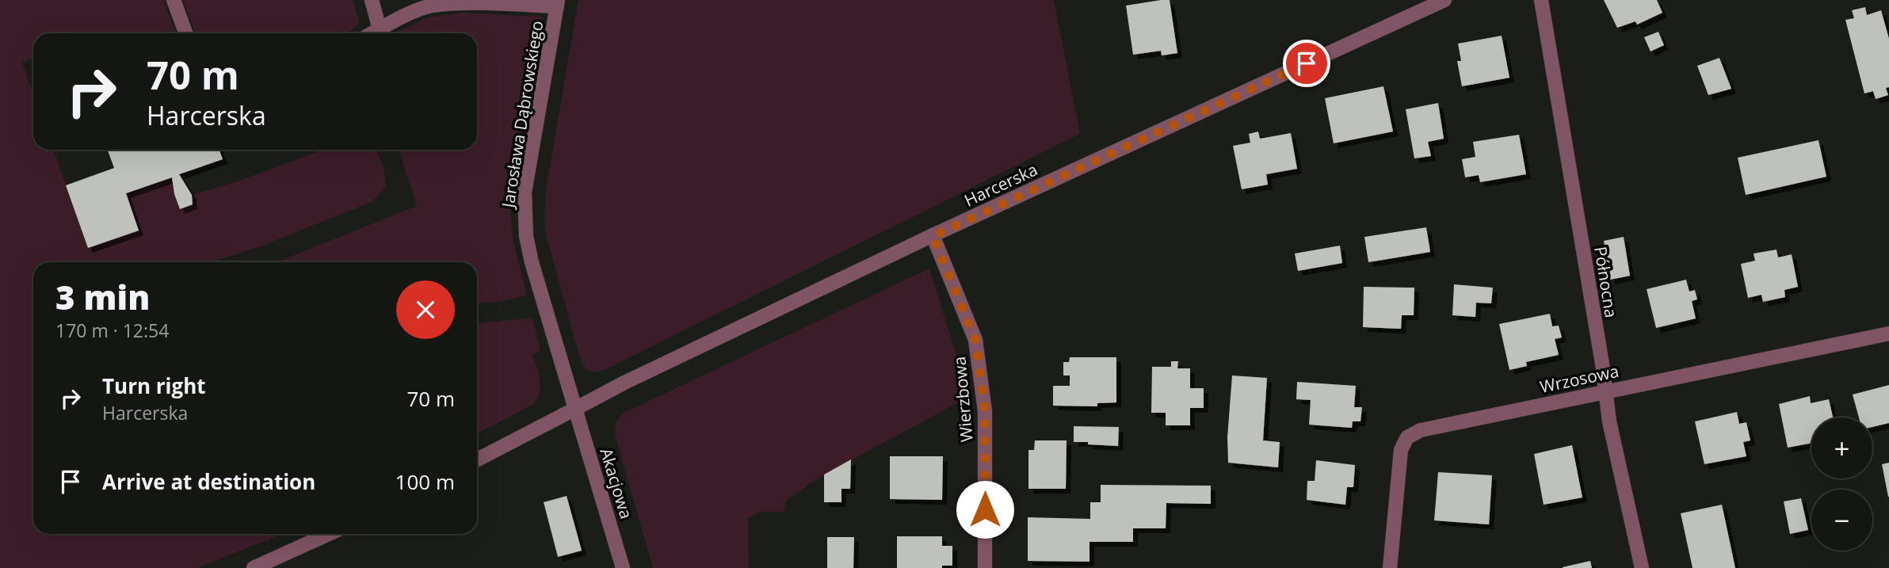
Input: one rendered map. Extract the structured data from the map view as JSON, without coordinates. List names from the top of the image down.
{
  "streets": {
    "street": [
      "Jarosława Dąbrowskiego",
      "Harcerska",
      "Północna",
      "Wrzosowa",
      "Wierzbowa",
      "Akacjowa"
    ]
  },
  "crossings": [
    ["Jarosława Dąbrowskiego", "Harcerska"],
    ["Jarosława Dąbrowskiego", "Akacjowa"],
    ["Harcerska", "Wierzbowa"],
    ["Harcerska", "Akacjowa"],
    ["Północna", "Wrzosowa"]
  ],
  "page": {
    "turn": ["70 m", "Harcerska"],
    "heading": ["3 min", "170 m · 12:54"],
    "list": [
      {
        "name": "Turn right",
        "note": "Harcerska",
        "value": "70 m"
      },
      {
        "name": "Arrive at destination",
        "value": "100 m"
      }
    ],
    "map_buttons": ["+", "−"]
  }
}
